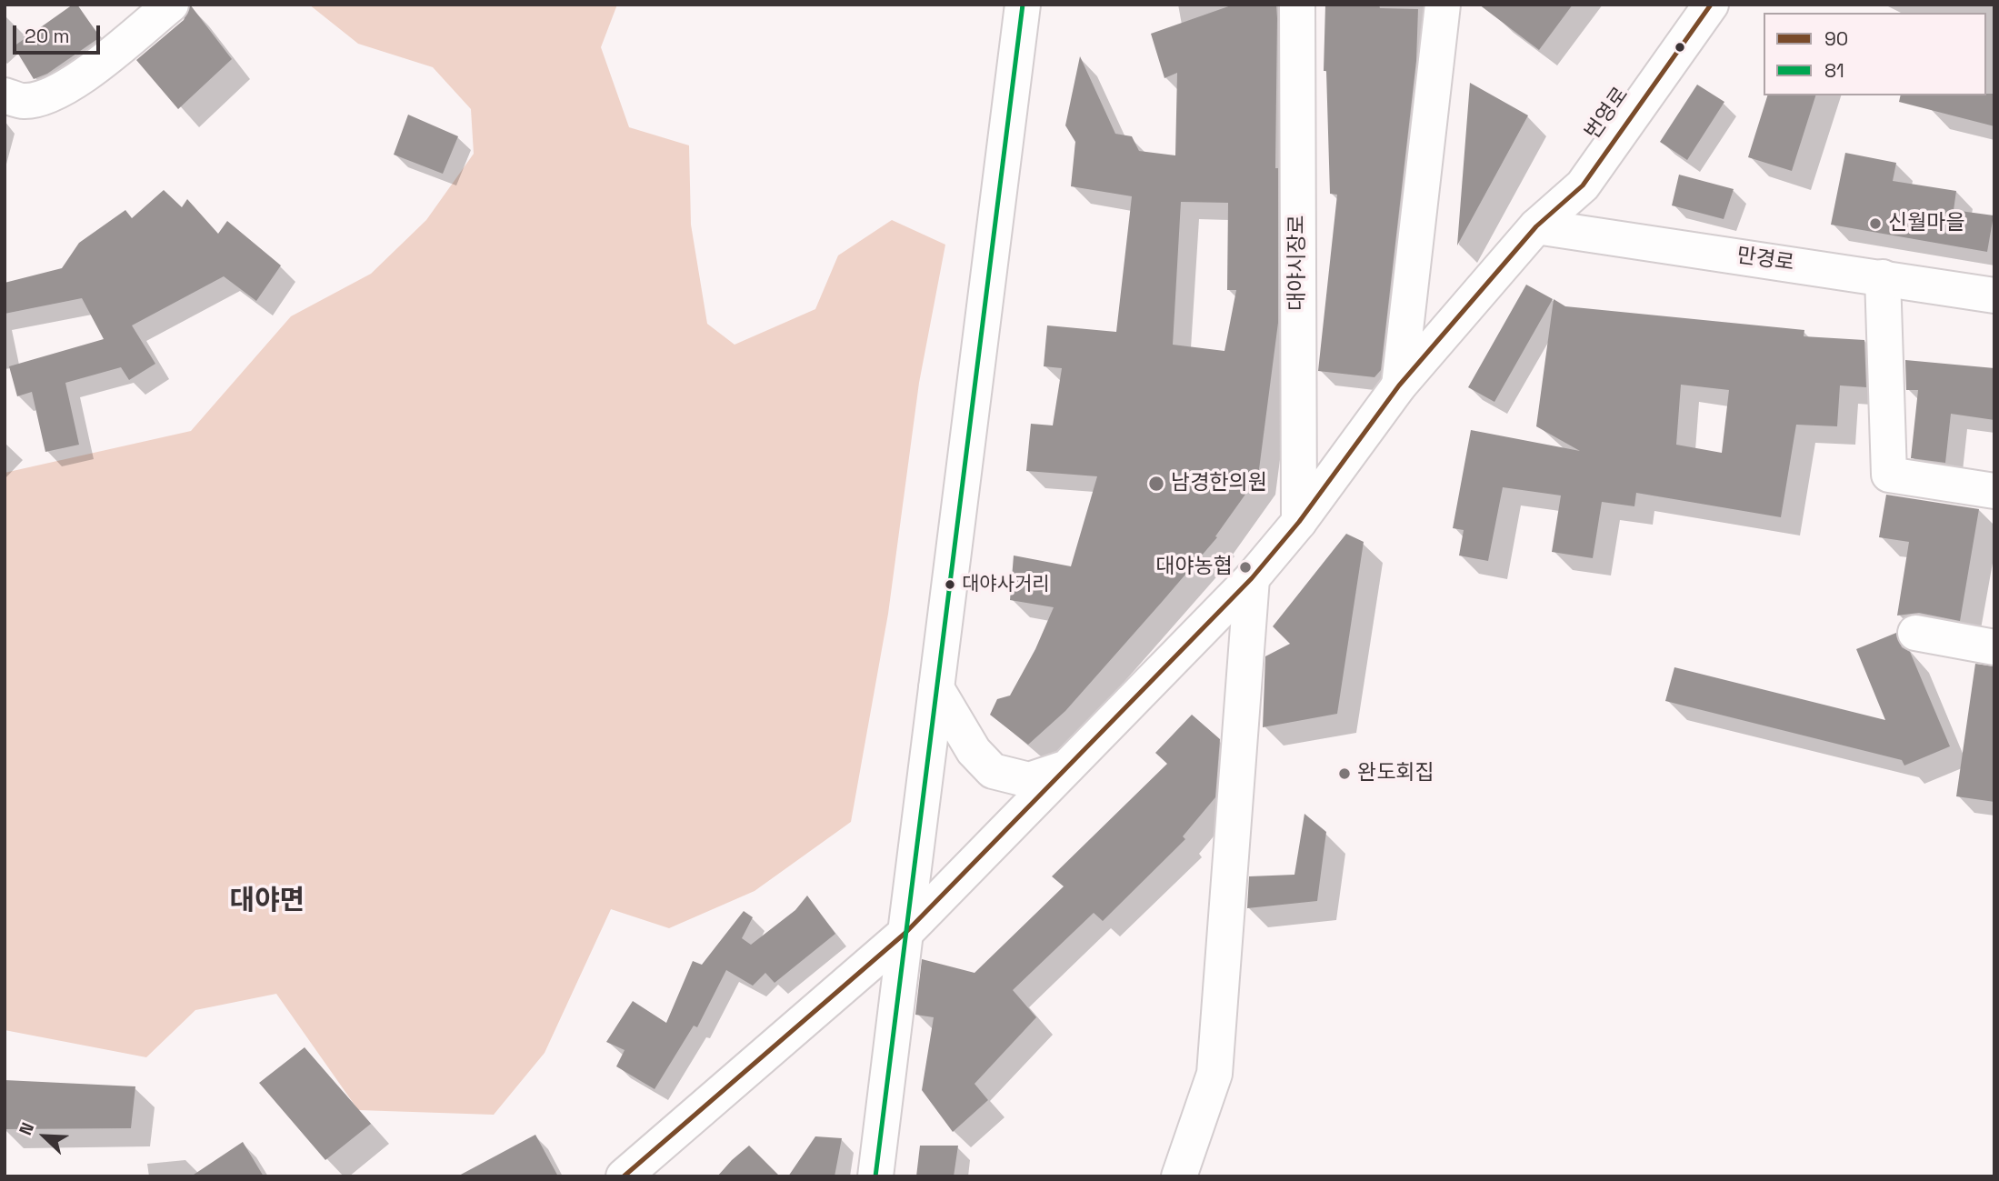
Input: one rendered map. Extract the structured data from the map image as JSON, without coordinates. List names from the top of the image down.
{
  "streets": {
    "main road": ["번영로", "만경로", "대야시장로"]
  },
  "crossings": [
    ["번영로", "만경로"],
    ["번영로", "대야시장로"]
  ],
  "districts": ["대야면"],
  "places": [
    "신월마을",
    "남경한의원",
    "대야농협",
    "대야사거리",
    "완도회집"
  ],
  "lines": ["transit line 90", "transit line 81"],
  "legend": ["90", "81"],
  "scale_bar": "20 m",
  "north": "top left"
}
